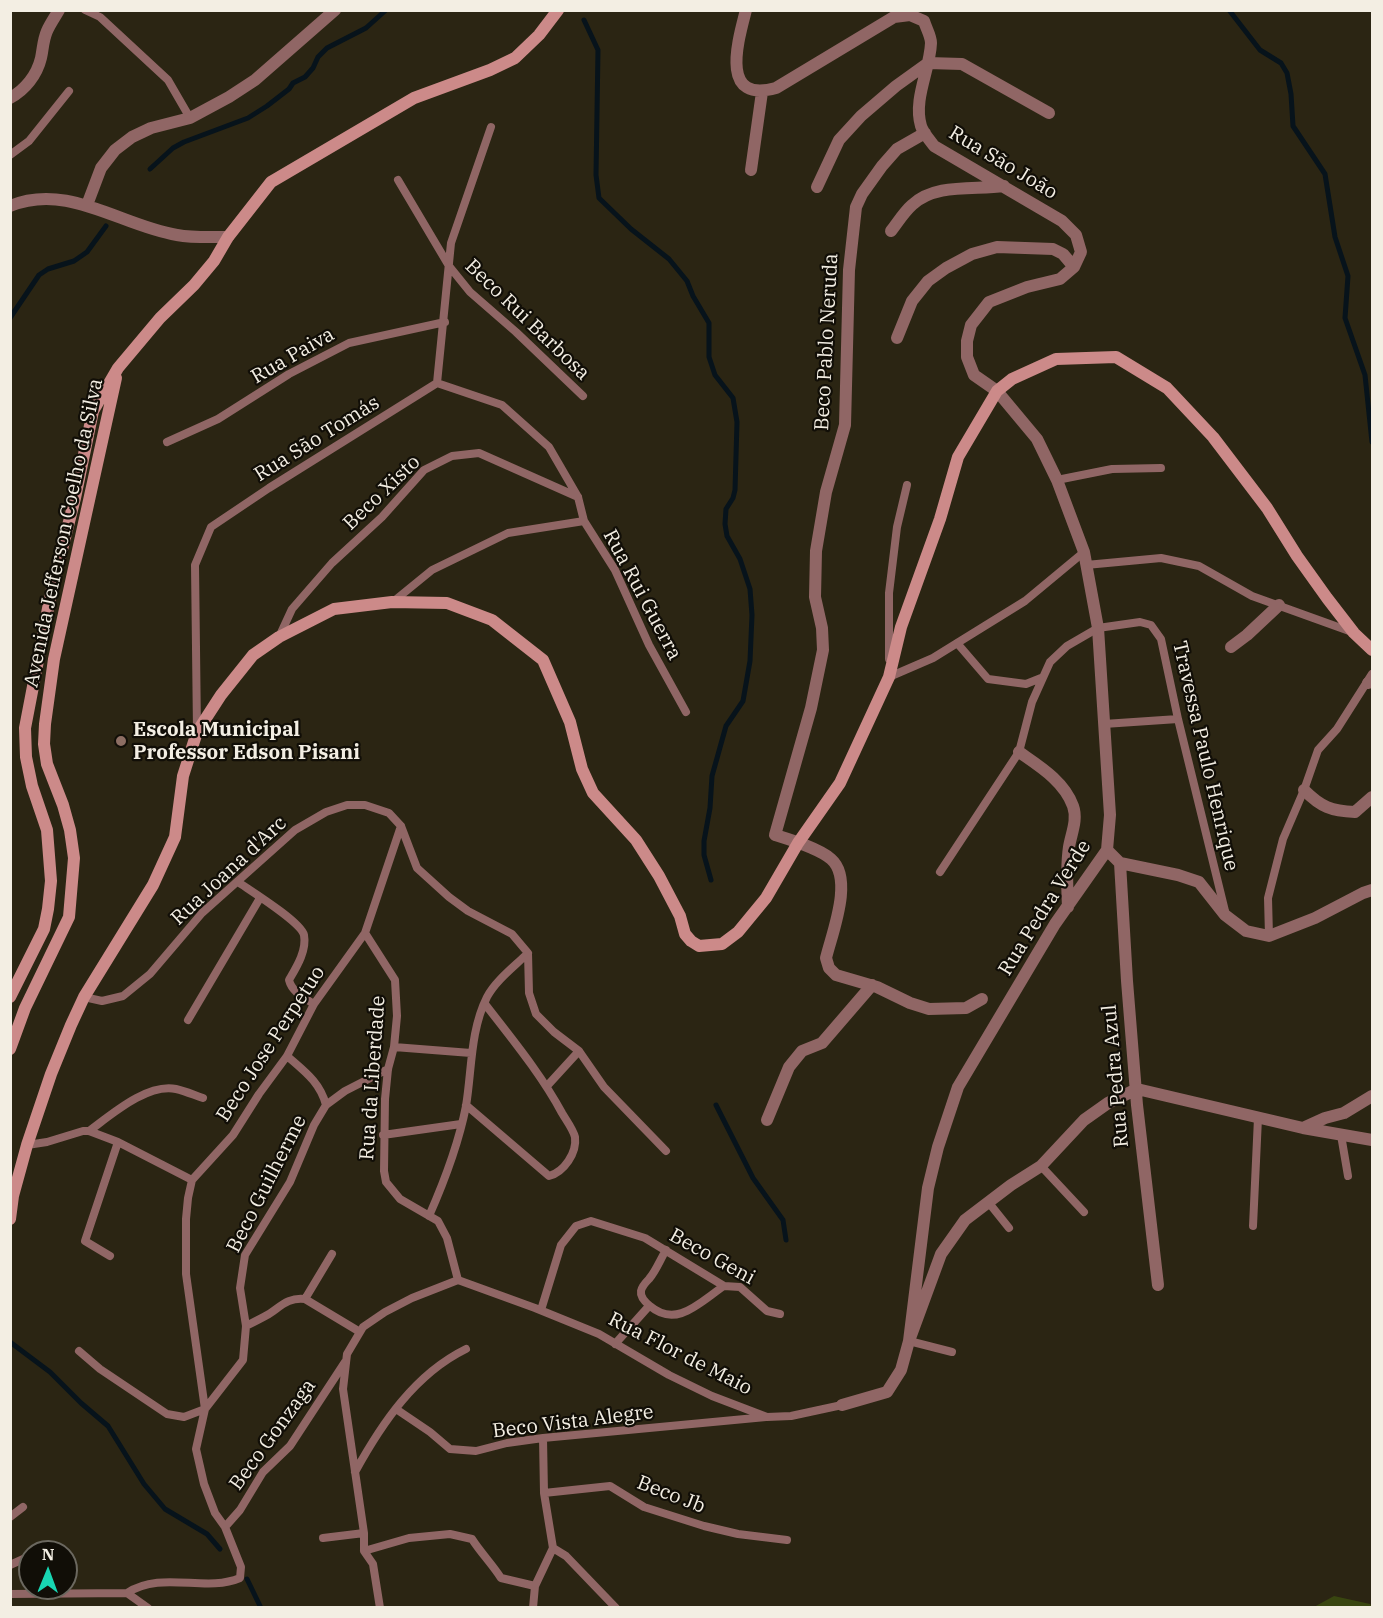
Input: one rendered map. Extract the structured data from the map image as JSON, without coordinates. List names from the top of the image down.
{
  "streets": {
    "street": [
      "Rua São João",
      "Beco Pablo Neruda",
      "Avenida Jefferson Coelho da Silva",
      "Rua Pedra Verde",
      "Rua Pedra Azul",
      "Rua Flor de Maio"
    ],
    "lane": [
      "Beco Rui Barbosa",
      "Rua Paiva",
      "Rua São Tomás",
      "Beco Xisto",
      "Rua Rui Guerra",
      "Travessa Paulo Henrique",
      "Rua Joana d'Arc",
      "Beco Jose Perpetuo",
      "Rua da Liberdade",
      "Beco Guilherme",
      "Beco Geni",
      "Beco Vista Alegre",
      "Beco Gonzaga",
      "Beco Jb"
    ]
  },
  "crossings": [
    ["Rua São João", "Beco Pablo Neruda"],
    ["Travessa Paulo Henrique", "Rua Pedra Verde"],
    ["Rua Pedra Verde", "Rua Flor de Maio"],
    ["Beco Jose Perpetuo", "Rua da Liberdade"],
    ["Rua Pedra Azul", "Rua Flor de Maio"],
    ["Rua da Liberdade", "Beco Guilherme"],
    ["Rua da Liberdade", "Rua Flor de Maio"],
    ["Beco Geni", "Rua Flor de Maio"],
    ["Rua Flor de Maio", "Beco Vista Alegre"]
  ],
  "places": ["Escola Municipal Professor Edson Pisani"],
  "north": "top"
}
